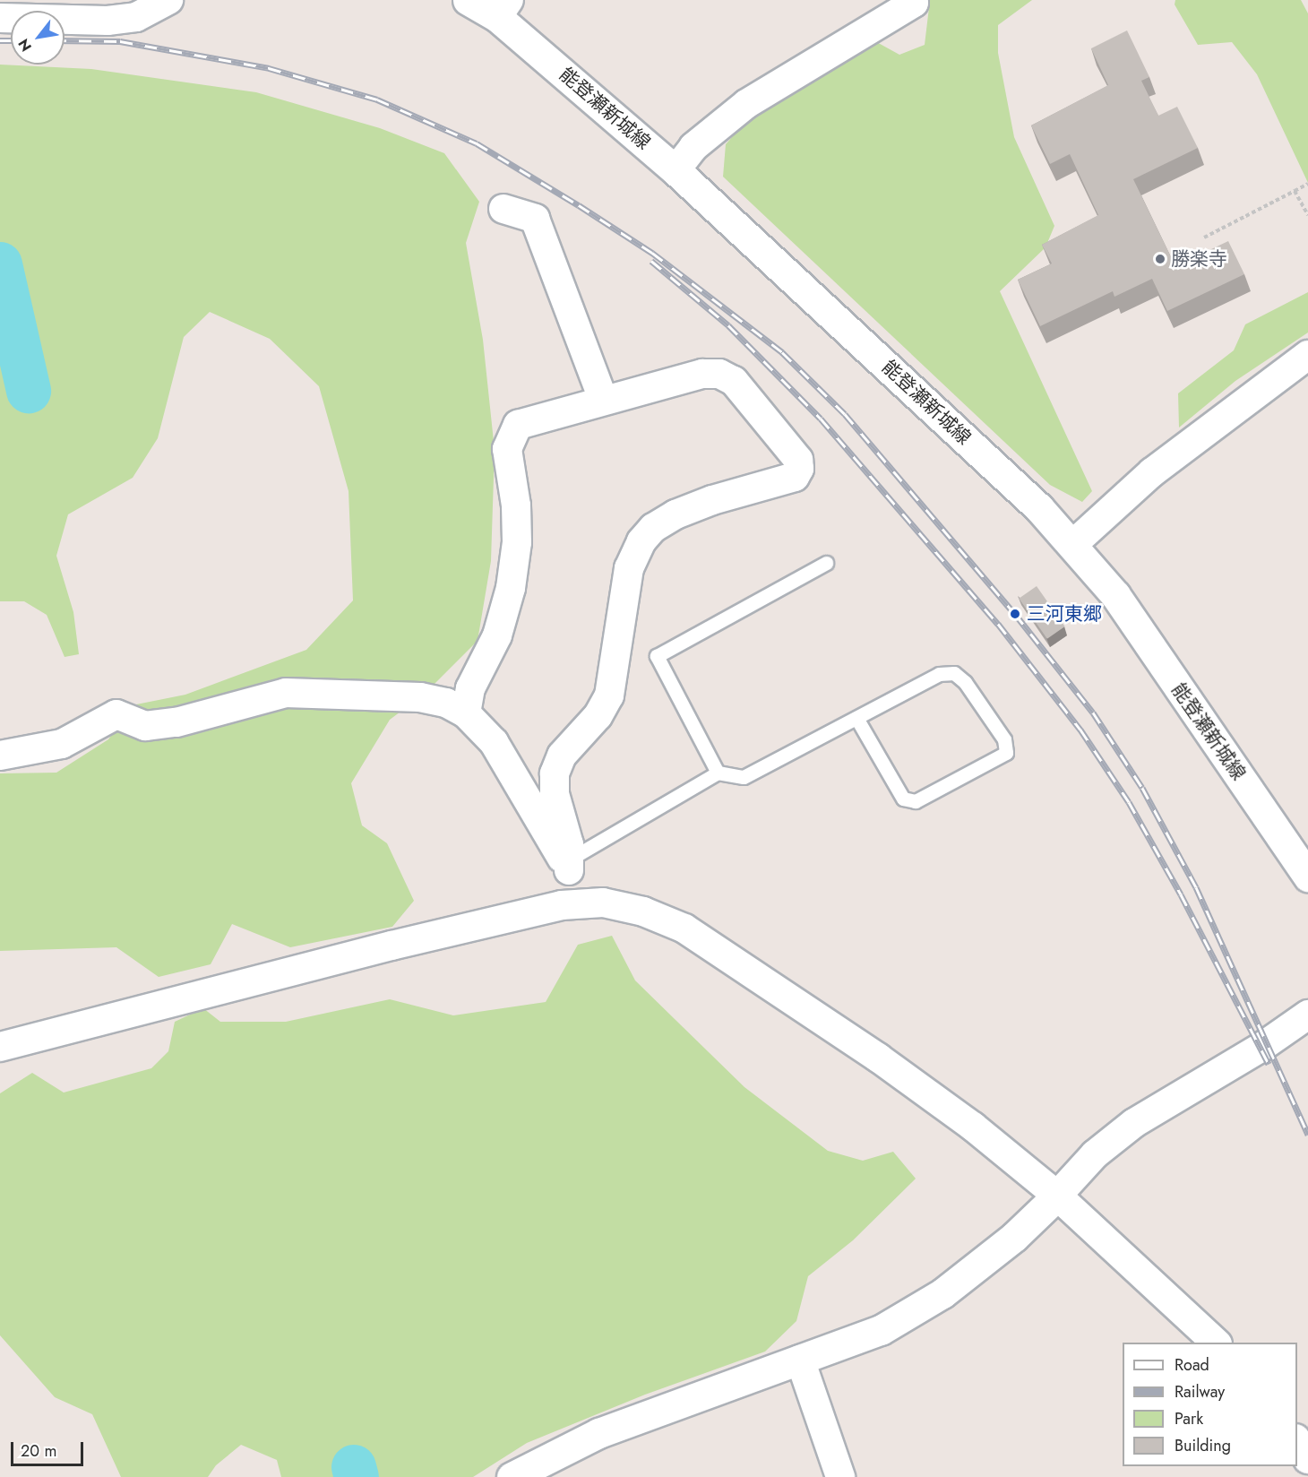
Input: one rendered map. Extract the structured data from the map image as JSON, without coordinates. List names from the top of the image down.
{
  "streets": {
    "main road": ["能登瀬新城線"]
  },
  "places": ["勝楽寺", "三河東郷"],
  "legend": [
    "Road",
    "Railway",
    "Park",
    "Building"
  ],
  "scale_bar": "20 m",
  "north": "bottom left"
}
